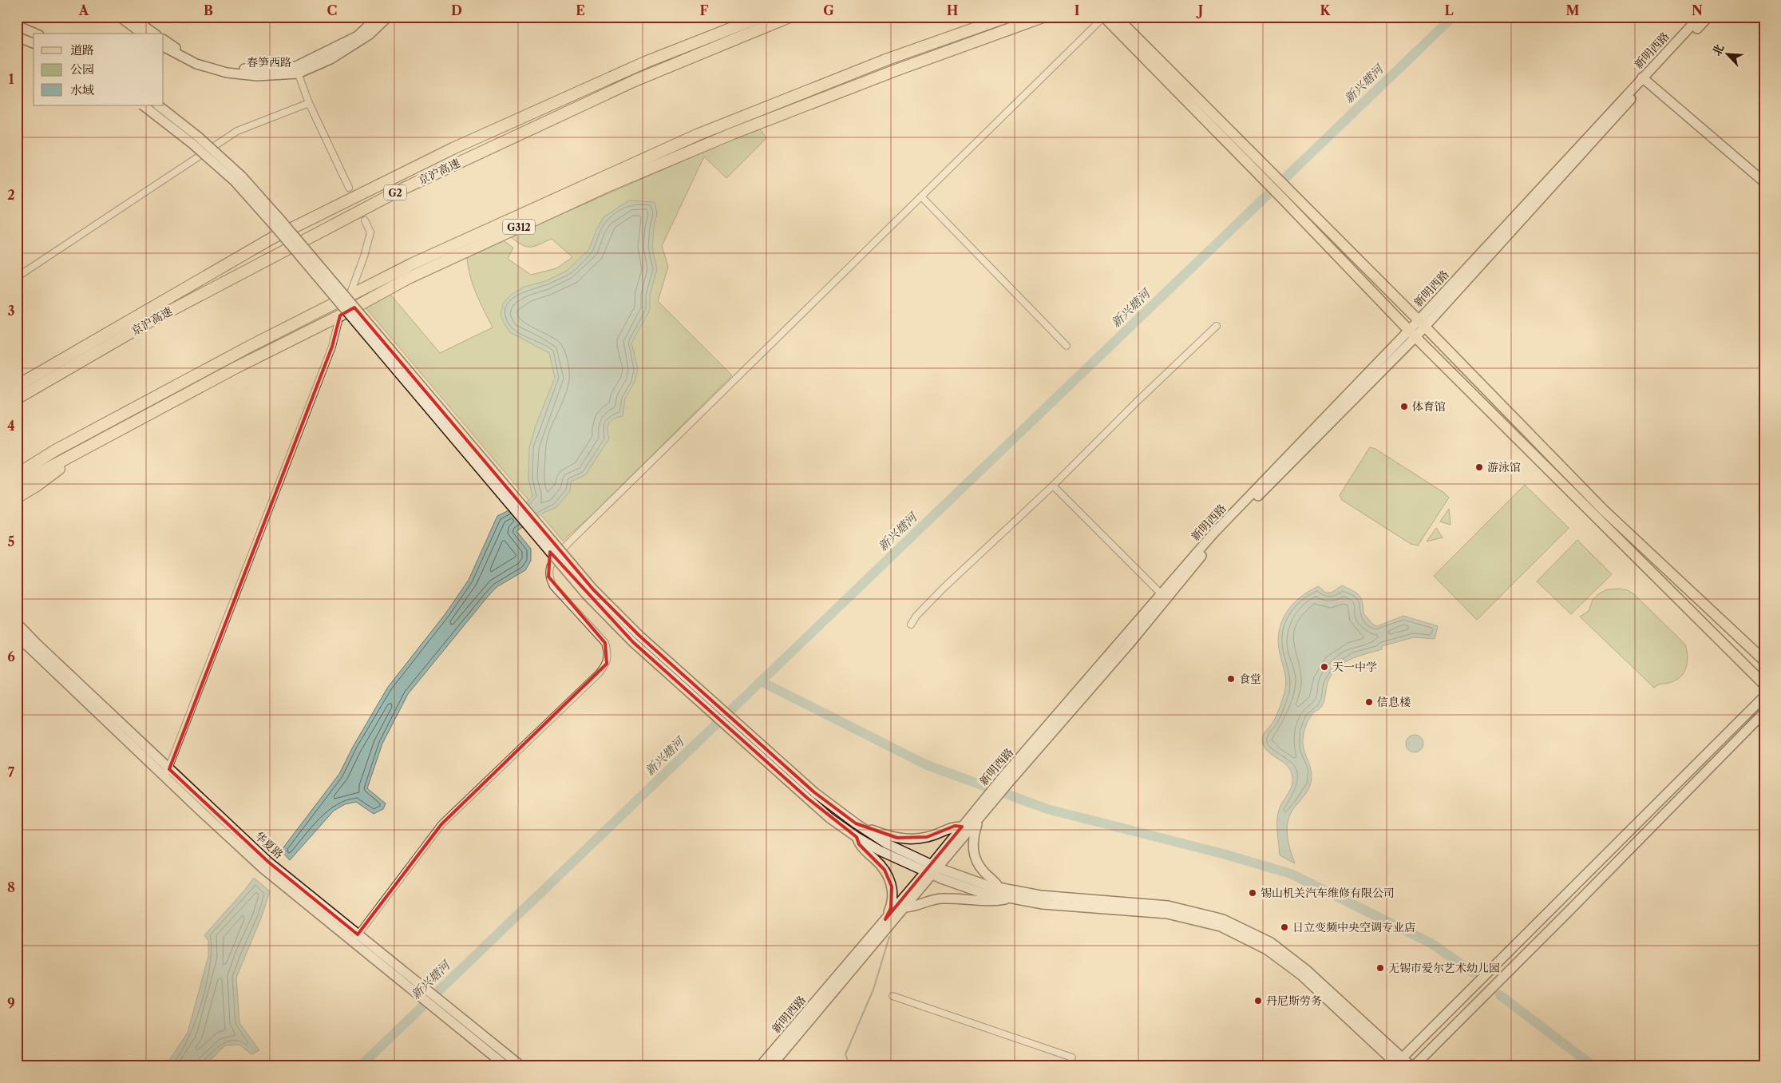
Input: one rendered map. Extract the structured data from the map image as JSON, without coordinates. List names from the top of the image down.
{
  "streets": {
    "highway": ["京沪高速", "G2", "G312"],
    "main road": ["新明西路", "春笋西路", "华夏路"]
  },
  "water": ["新兴塘河"],
  "places": [
    "体育馆",
    "游泳馆",
    "天一中学",
    "食堂",
    "信息楼",
    "锡山机关汽车维修有限公司",
    "日立变频中央空调专业店",
    "无锡市爱尔艺术幼儿园",
    "丹尼斯劳务"
  ],
  "legend": ["道路", "公园", "水域"],
  "north": "top left",
  "grid": {
    "columns": [
      "A",
      "B",
      "C",
      "D",
      "E",
      "F",
      "G",
      "H",
      "I",
      "J",
      "K",
      "L",
      "M",
      "N"
    ],
    "rows": [
      "1",
      "2",
      "3",
      "4",
      "5",
      "6",
      "7",
      "8",
      "9"
    ]
  }
}
